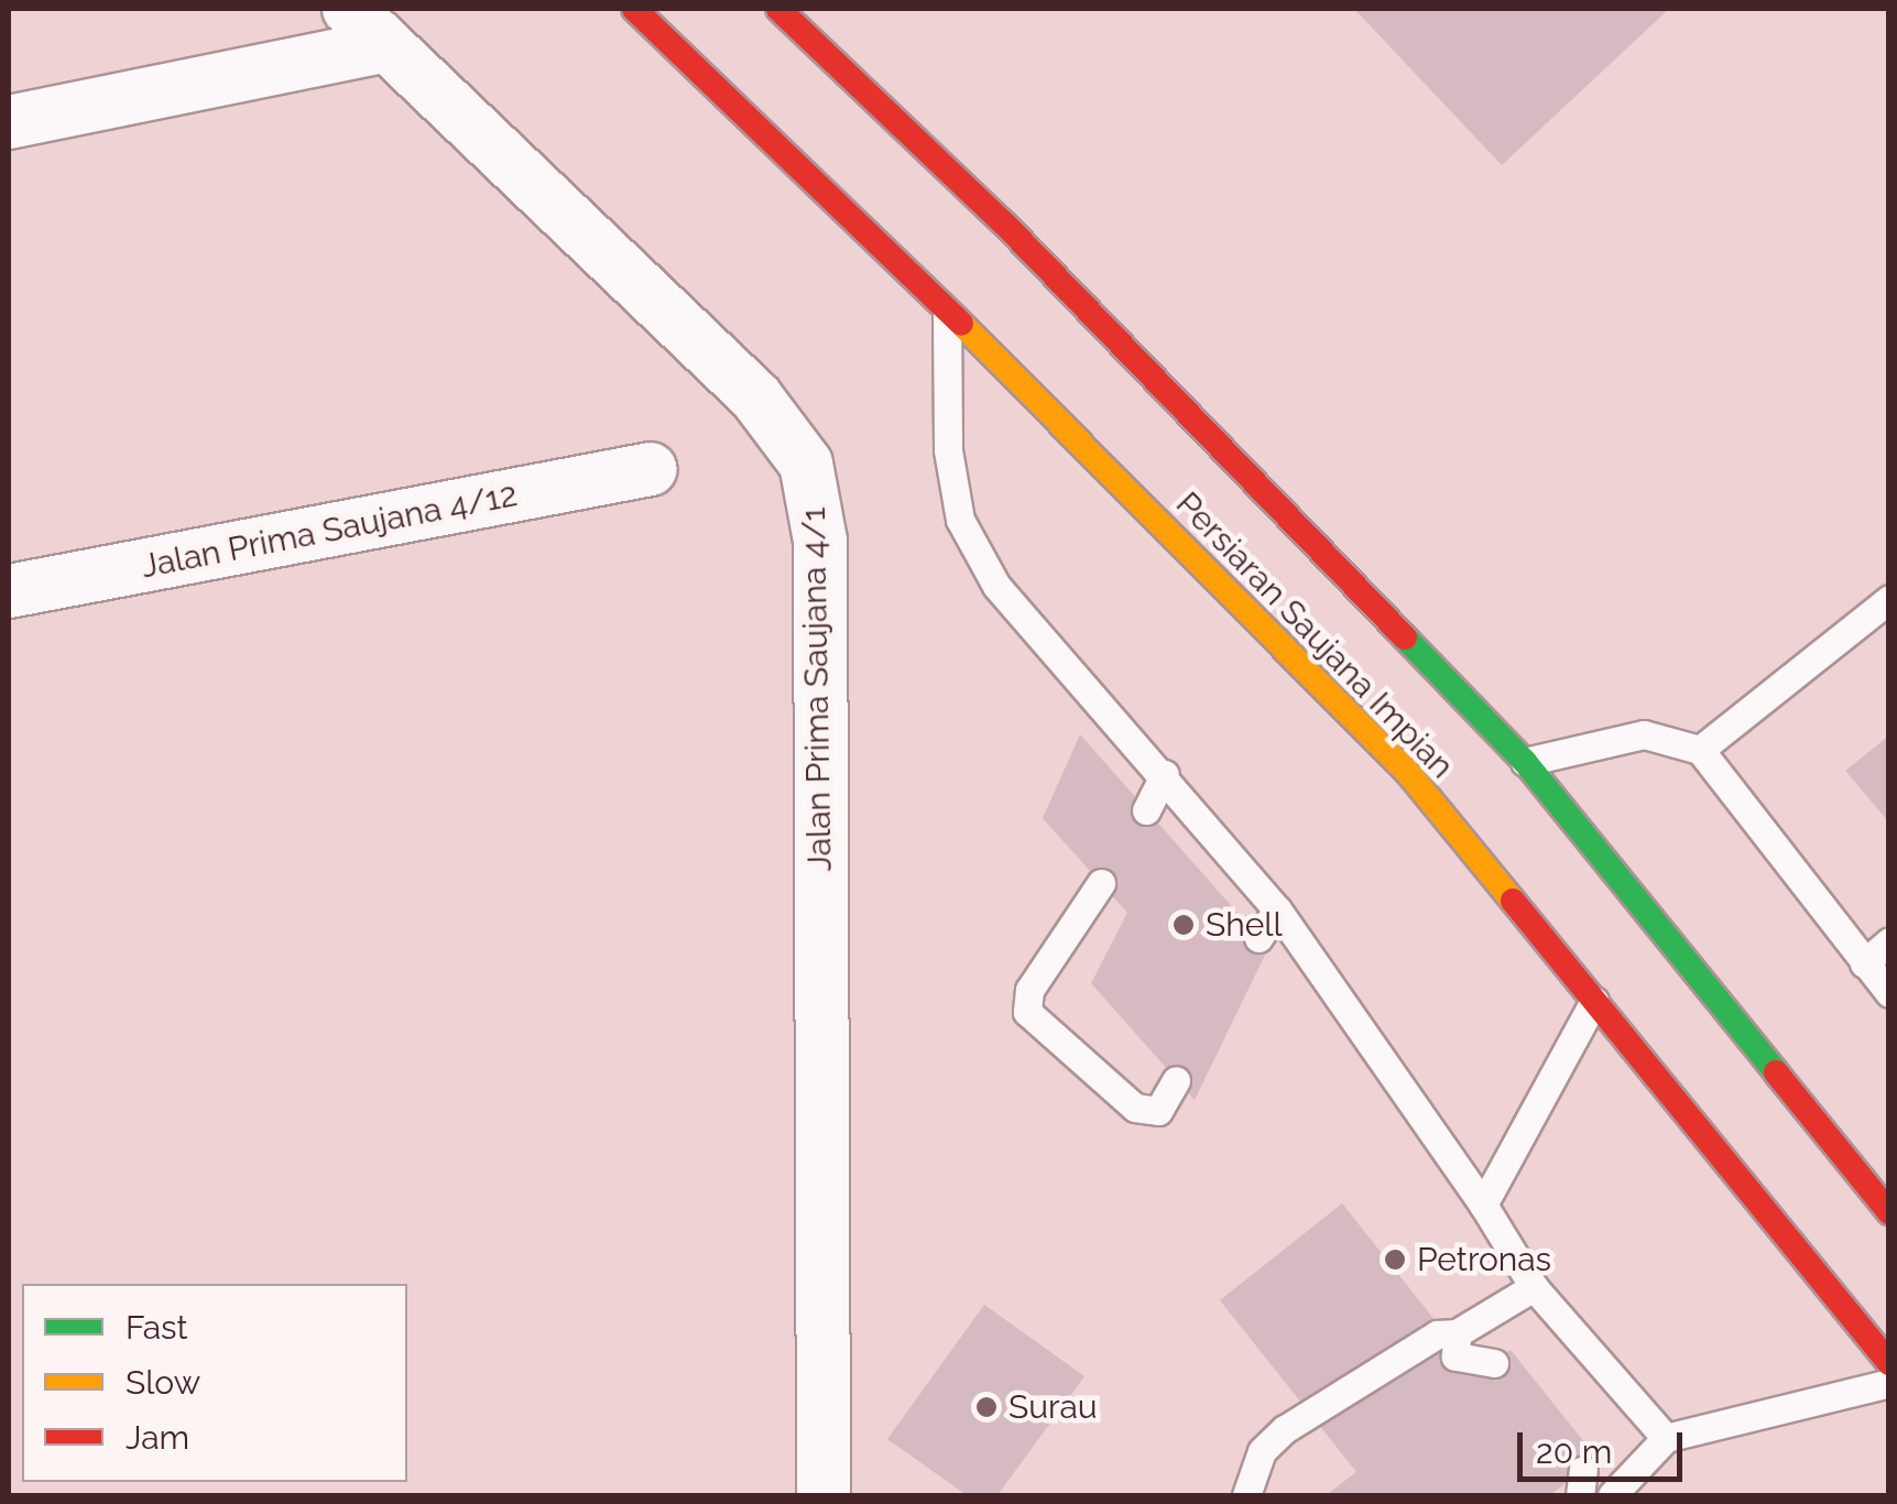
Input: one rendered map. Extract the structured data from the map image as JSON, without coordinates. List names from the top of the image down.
{
  "streets": {
    "highway": ["Persiaran Saujana Impian"],
    "street": ["Jalan Prima Saujana 4/12", "Jalan Prima Saujana 4/1"]
  },
  "places": ["Shell", "Petronas", "Surau"],
  "legend": ["Fast", "Slow", "Jam"],
  "scale_bar": "20 m"
}
